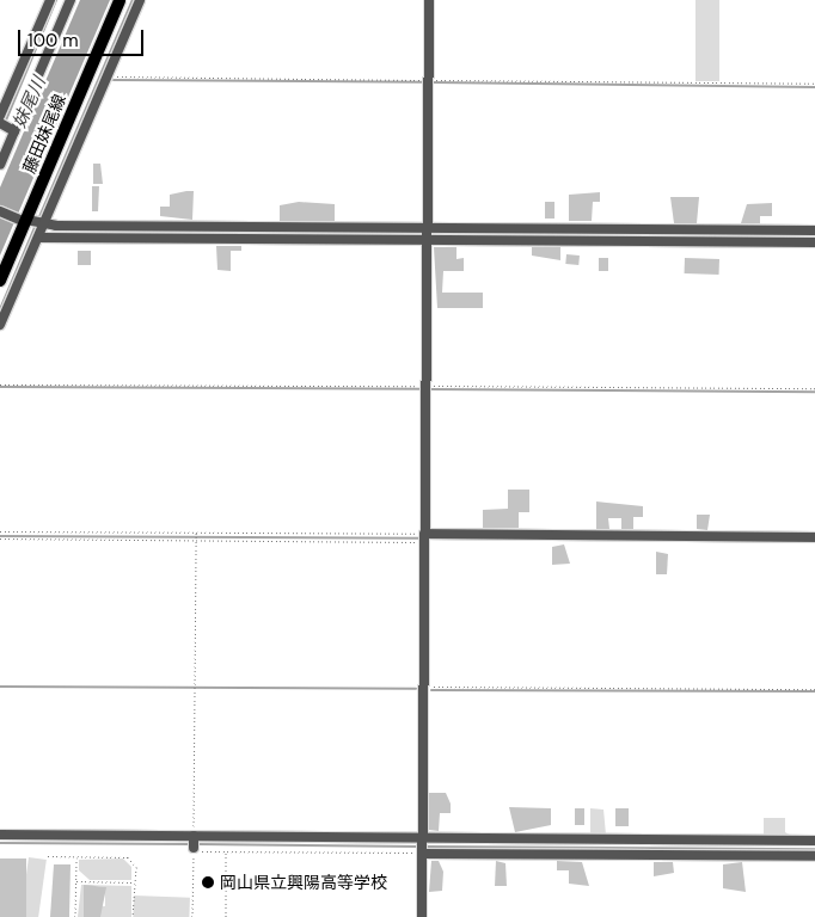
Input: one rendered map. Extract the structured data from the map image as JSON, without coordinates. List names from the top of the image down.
{
  "streets": {
    "main road": ["藤田妹尾線"]
  },
  "water": ["妹尾川"],
  "places": ["岡山県立興陽高等学校"],
  "scale_bar": "100 m"
}
